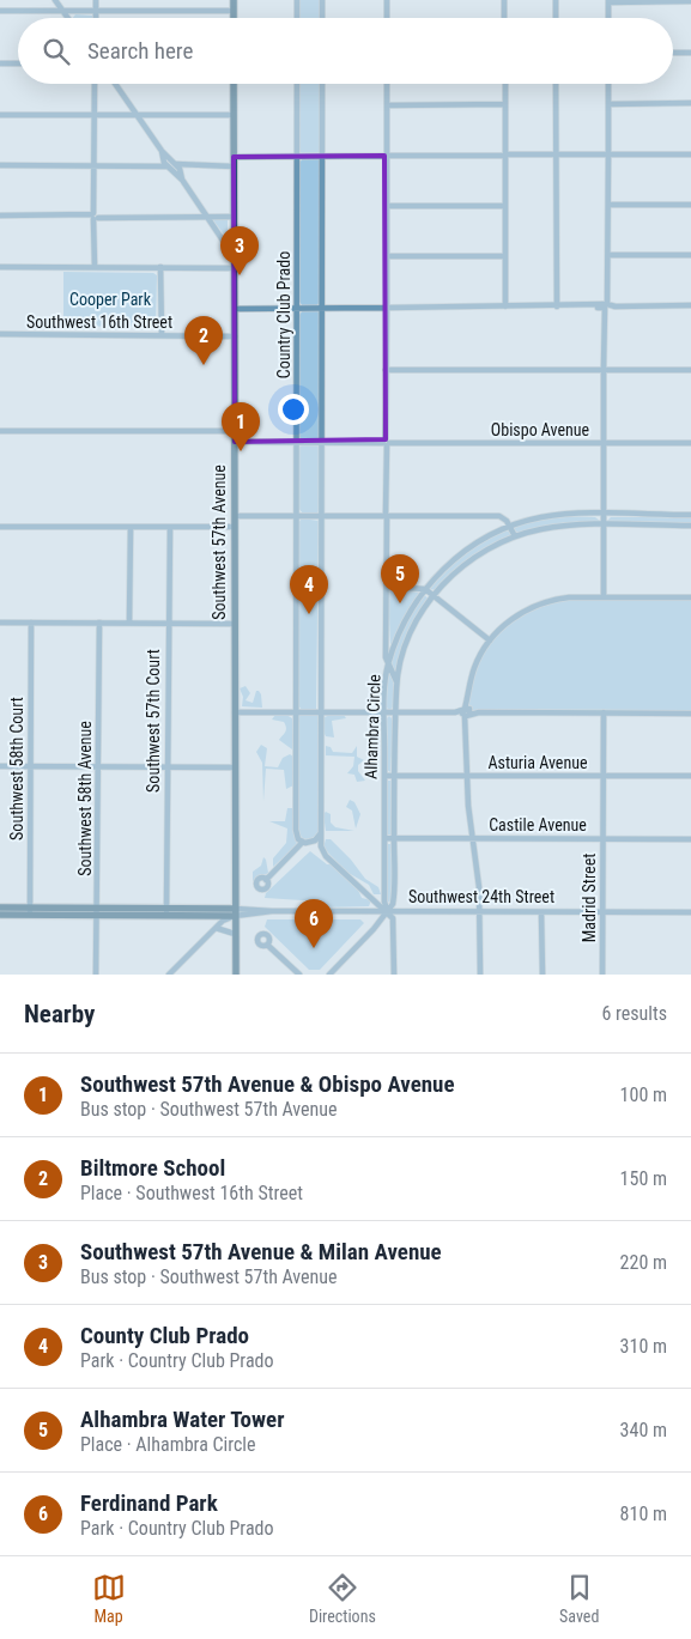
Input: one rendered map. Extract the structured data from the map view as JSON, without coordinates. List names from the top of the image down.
{
  "streets": {
    "main road": ["Southwest 57th Avenue", "Southwest 24th Street"],
    "street": [
      "Country Club Prado",
      "Southwest 16th Street",
      "Obispo Avenue",
      "Southwest 57th Court",
      "Alhambra Circle",
      "Asturia Avenue",
      "Southwest 58th Court",
      "Southwest 58th Avenue",
      "Castile Avenue",
      "Madrid Street"
    ]
  },
  "crossings": [
    ["Country Club Prado", "Obispo Avenue"],
    ["Southwest 16th Street", "Southwest 57th Avenue"],
    ["Obispo Avenue", "Southwest 57th Avenue"],
    ["Southwest 57th Avenue", "Southwest 24th Street"],
    ["Southwest 57th Court", "Southwest 24th Street"],
    ["Alhambra Circle", "Asturia Avenue"],
    ["Alhambra Circle", "Castile Avenue"],
    ["Alhambra Circle", "Southwest 24th Street"],
    ["Asturia Avenue", "Madrid Street"],
    ["Southwest 58th Court", "Southwest 24th Street"],
    ["Southwest 58th Avenue", "Southwest 24th Street"],
    ["Castile Avenue", "Madrid Street"],
    ["Southwest 24th Street", "Madrid Street"]
  ],
  "parks": ["Cooper Park"],
  "page": {
    "search": "Search here",
    "pins": [
      "3",
      "2",
      "1",
      "5",
      "4",
      "6"
    ],
    "heading": ["Nearby", "6 results"],
    "list": [
      {
        "mark": "1",
        "name": "Southwest 57th Avenue & Obispo Avenue",
        "note": "Bus stop · Southwest 57th Avenue",
        "value": "100 m"
      },
      {
        "mark": "2",
        "name": "Biltmore School",
        "note": "Place · Southwest 16th Street",
        "value": "150 m"
      },
      {
        "mark": "3",
        "name": "Southwest 57th Avenue & Milan Avenue",
        "note": "Bus stop · Southwest 57th Avenue",
        "value": "220 m"
      },
      {
        "mark": "4",
        "name": "County Club Prado",
        "note": "Park · Country Club Prado",
        "value": "310 m"
      },
      {
        "mark": "5",
        "name": "Alhambra Water Tower",
        "note": "Place · Alhambra Circle",
        "value": "340 m"
      },
      {
        "mark": "6",
        "name": "Ferdinand Park",
        "note": "Park · Country Club Prado",
        "value": "810 m"
      }
    ],
    "nav": ["Map", "Directions", "Saved"]
  }
}
